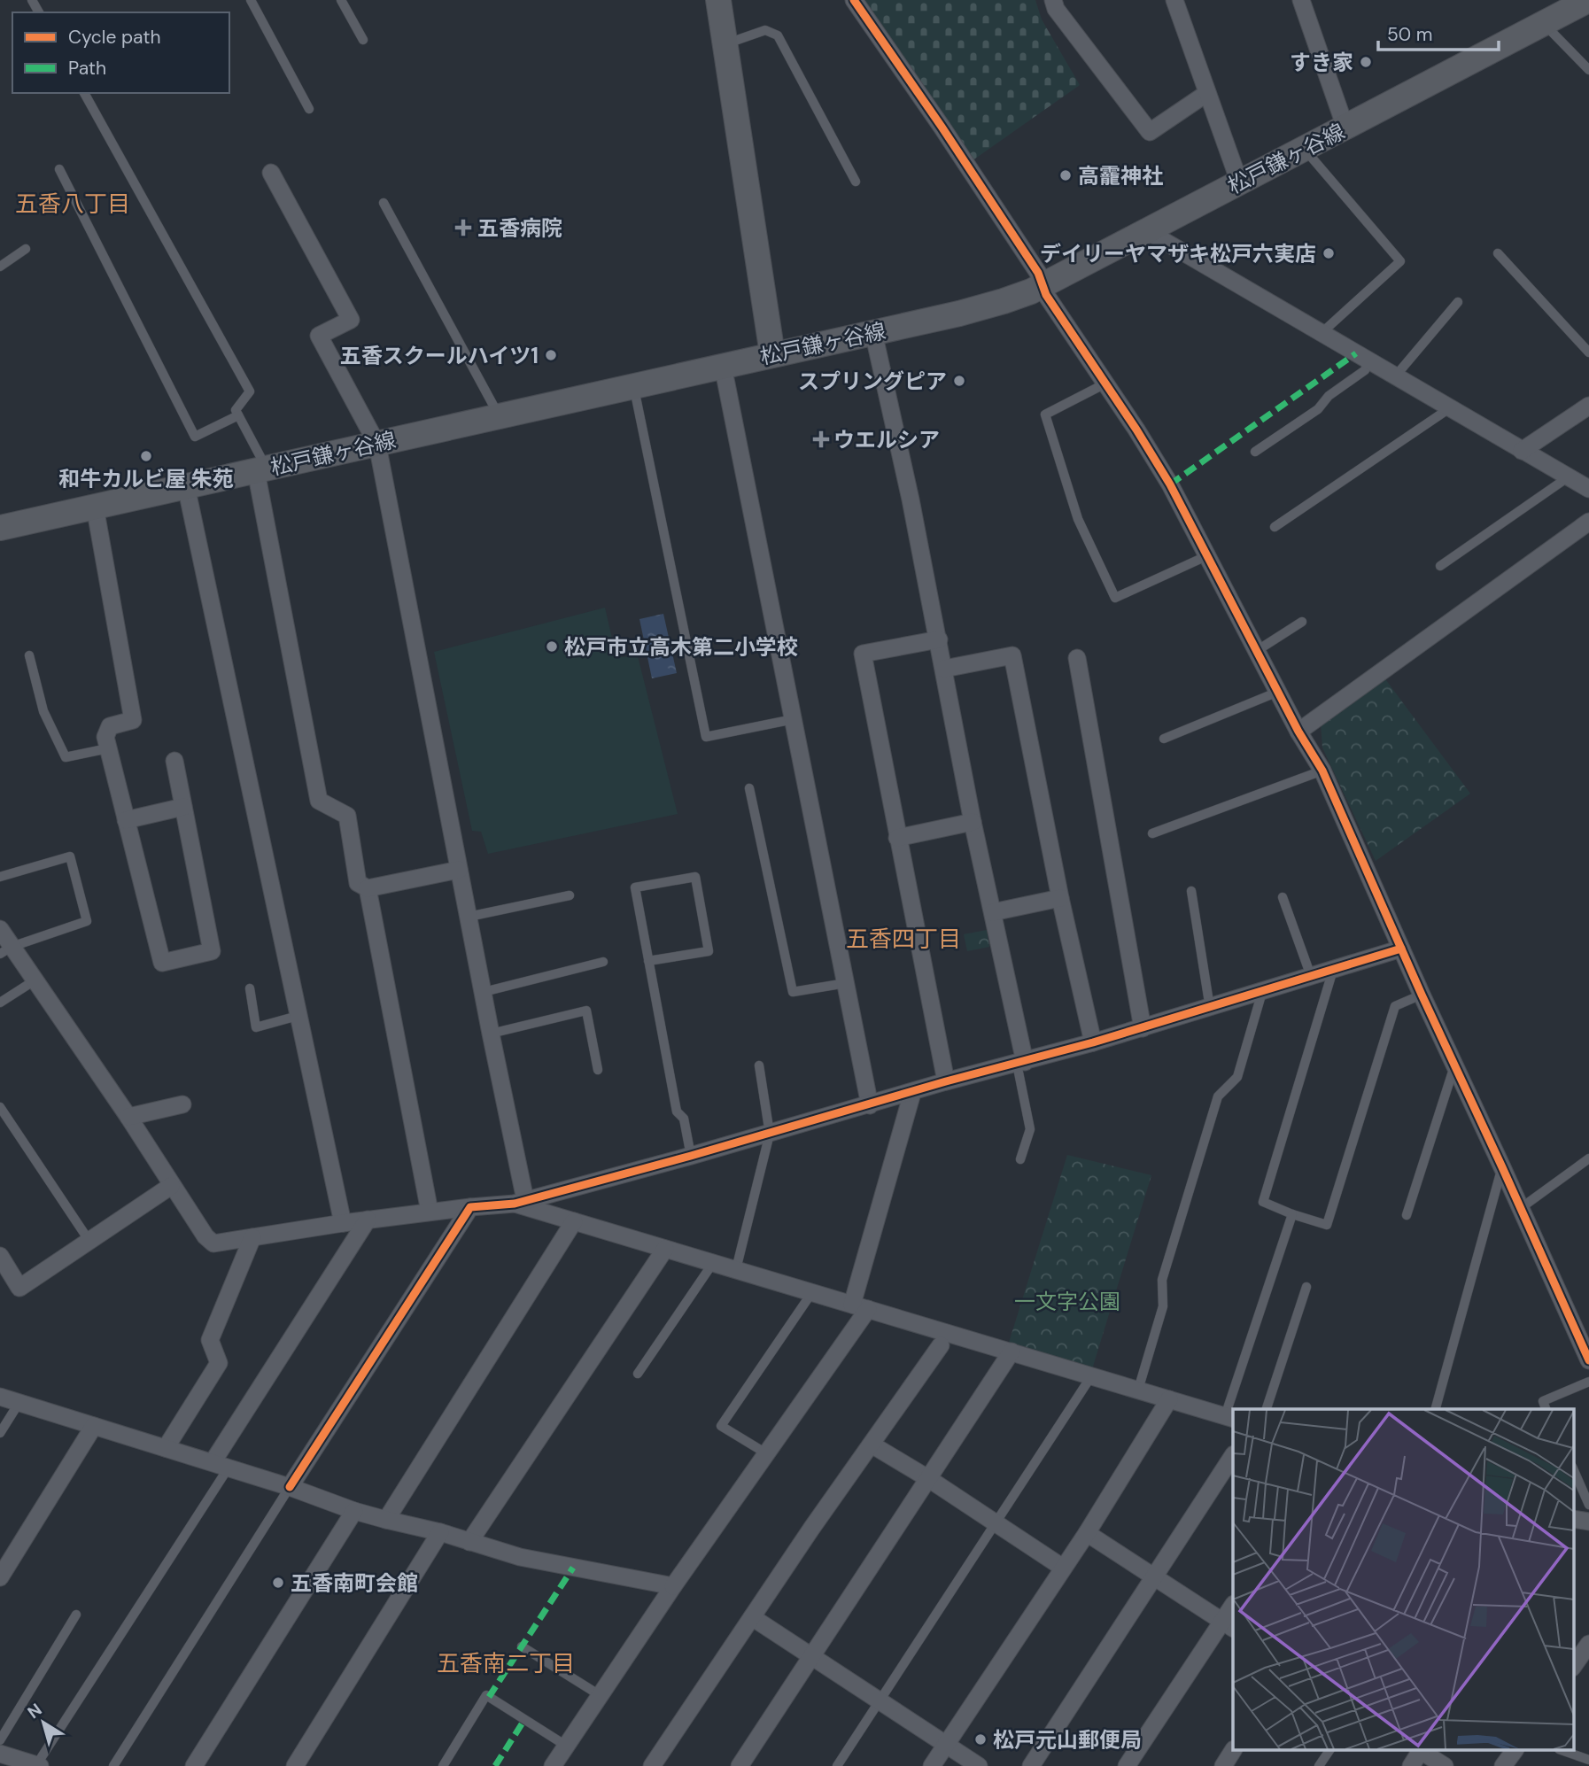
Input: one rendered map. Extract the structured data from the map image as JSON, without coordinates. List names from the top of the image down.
{
  "streets": {
    "main road": ["松戸鎌ヶ谷線"]
  },
  "districts": ["五香八丁目", "五香四丁目", "五香南二丁目"],
  "parks": ["一文字公園"],
  "places": {
    "other": [
      "すき家",
      "高靇神社",
      "デイリーヤマザキ松戸六実店",
      "五香スクールハイツ1",
      "スプリングピア",
      "和牛カルビ屋 朱苑",
      "松戸市立高木第二小学校",
      "五香南町会館",
      "松戸元山郵便局"
    ],
    "health": ["五香病院", "ウエルシア"]
  },
  "legend": ["Cycle path", "Path"],
  "scale_bar": "50 m",
  "north": "top left"
}
